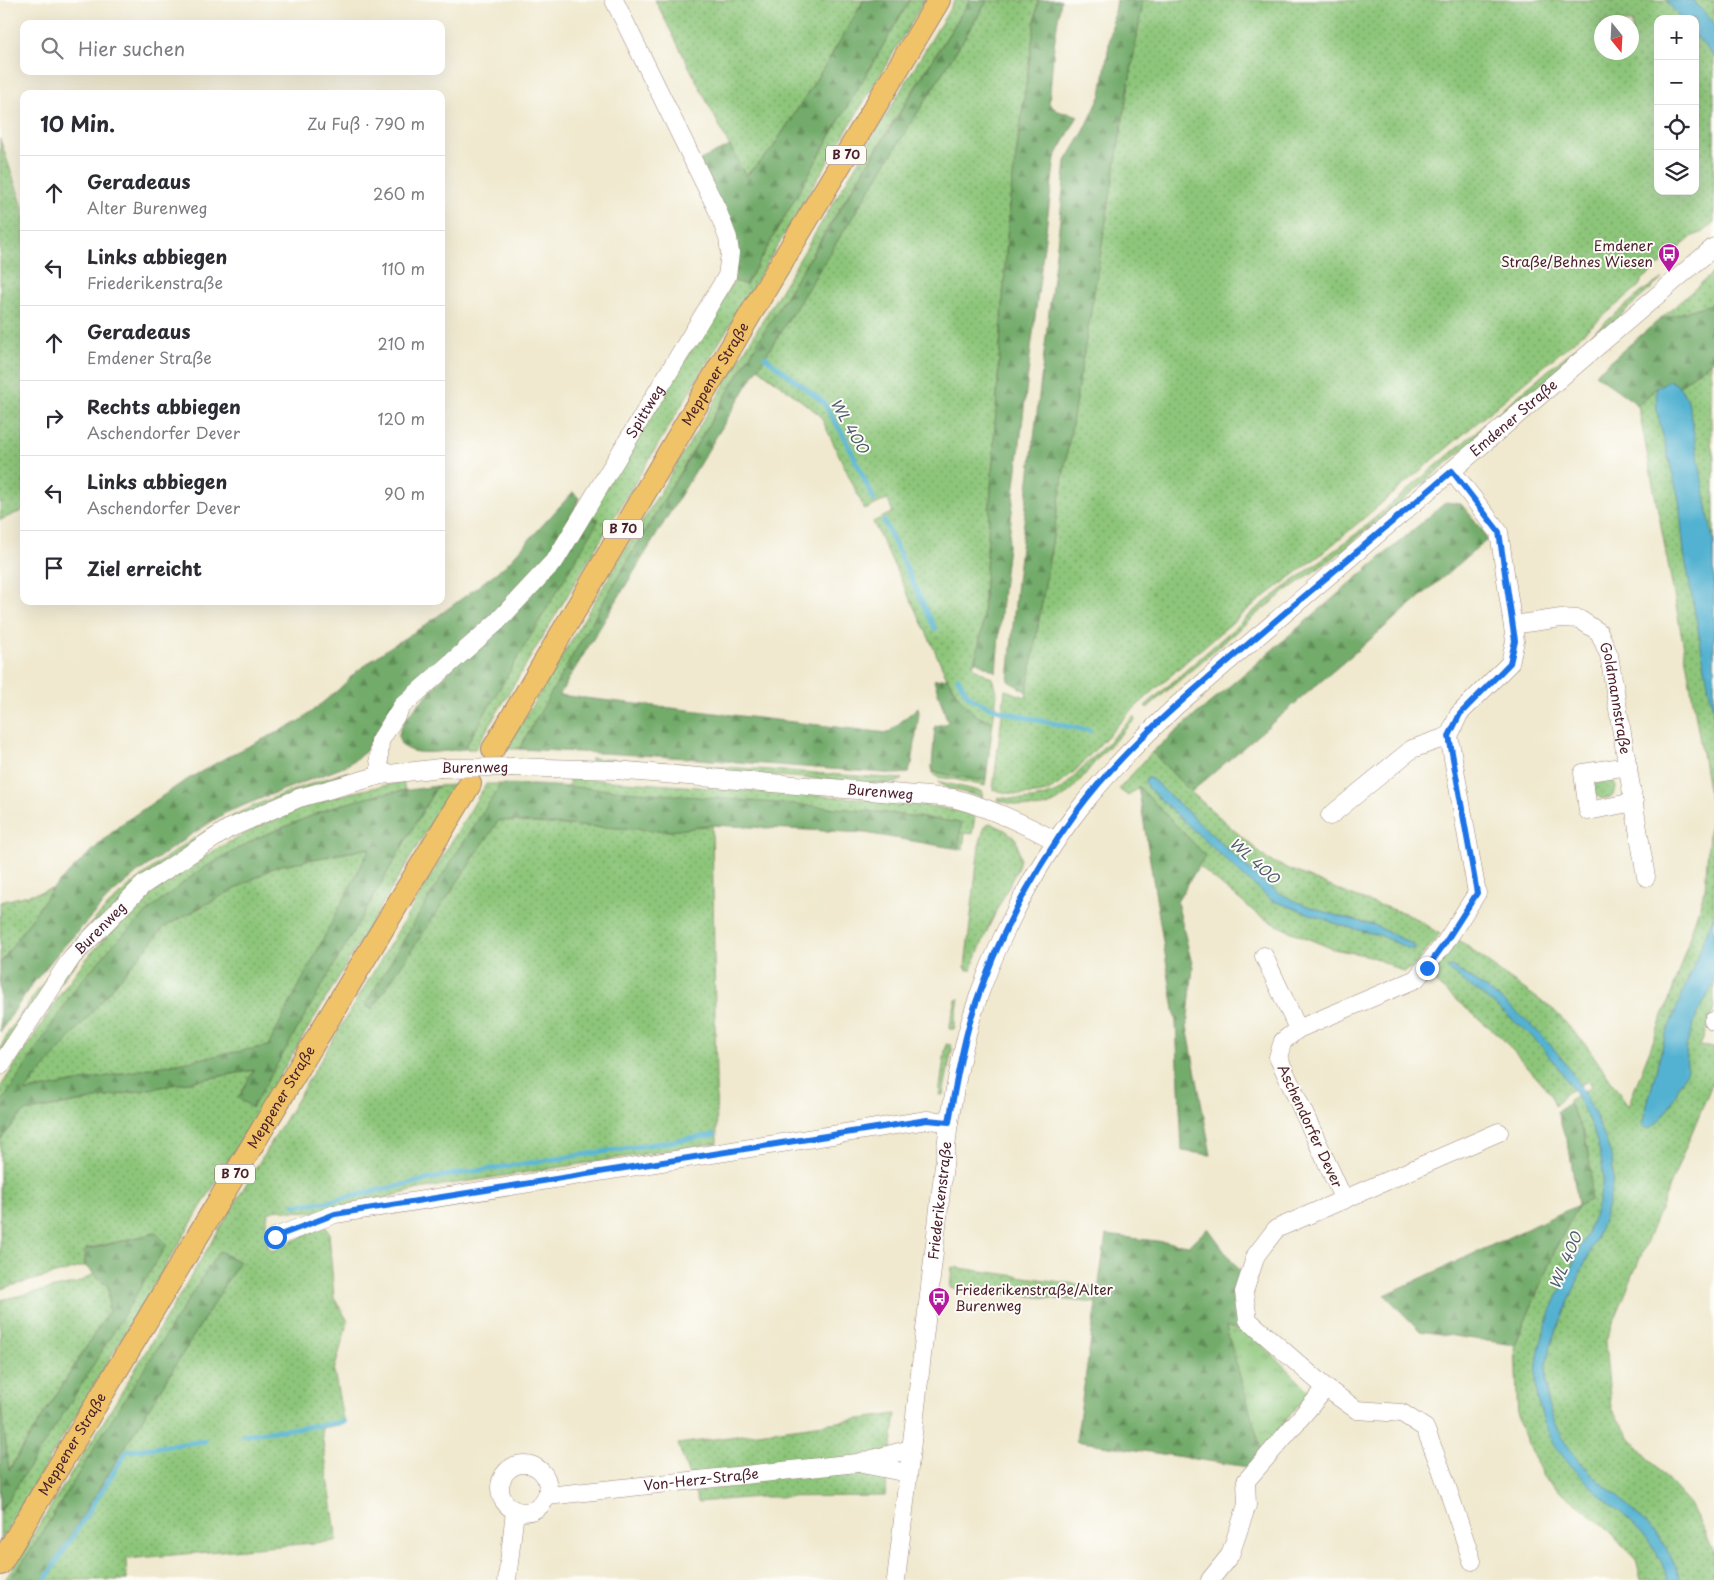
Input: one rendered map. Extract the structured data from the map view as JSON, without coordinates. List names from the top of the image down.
{
  "streets": {
    "main road": ["B 70", "Meppener Straße"],
    "street": [
      "Spittweg",
      "Emdener Straße",
      "Goldmannstraße",
      "Burenweg",
      "Aschendorfer Dever",
      "Friederikenstraße",
      "Von-Herz-Straße"
    ]
  },
  "crossings": [
    ["Spittweg", "Burenweg"],
    ["Emdener Straße", "Burenweg"],
    ["Emdener Straße", "Friederikenstraße"],
    ["Burenweg", "Friederikenstraße"]
  ],
  "water": ["WL 400"],
  "places": {
    "bus stop": ["Emdener Straße/Behnes Wiesen", "Friederikenstraße/Alter Burenweg"]
  },
  "north": "bottom",
  "page": {
    "map_buttons": ["+", "−"],
    "search": "Hier suchen",
    "heading": ["10 Min.", "Zu Fuß · 790 m"],
    "list": [
      ["Geradeaus", "Alter Burenweg", "260 m"],
      ["Links abbiegen", "Friederikenstraße", "110 m"],
      ["Geradeaus", "Emdener Straße", "210 m"],
      ["Rechts abbiegen", "Aschendorfer Dever", "120 m"],
      ["Links abbiegen", "Aschendorfer Dever", "90 m"],
      "Ziel erreicht"
    ]
  }
}
